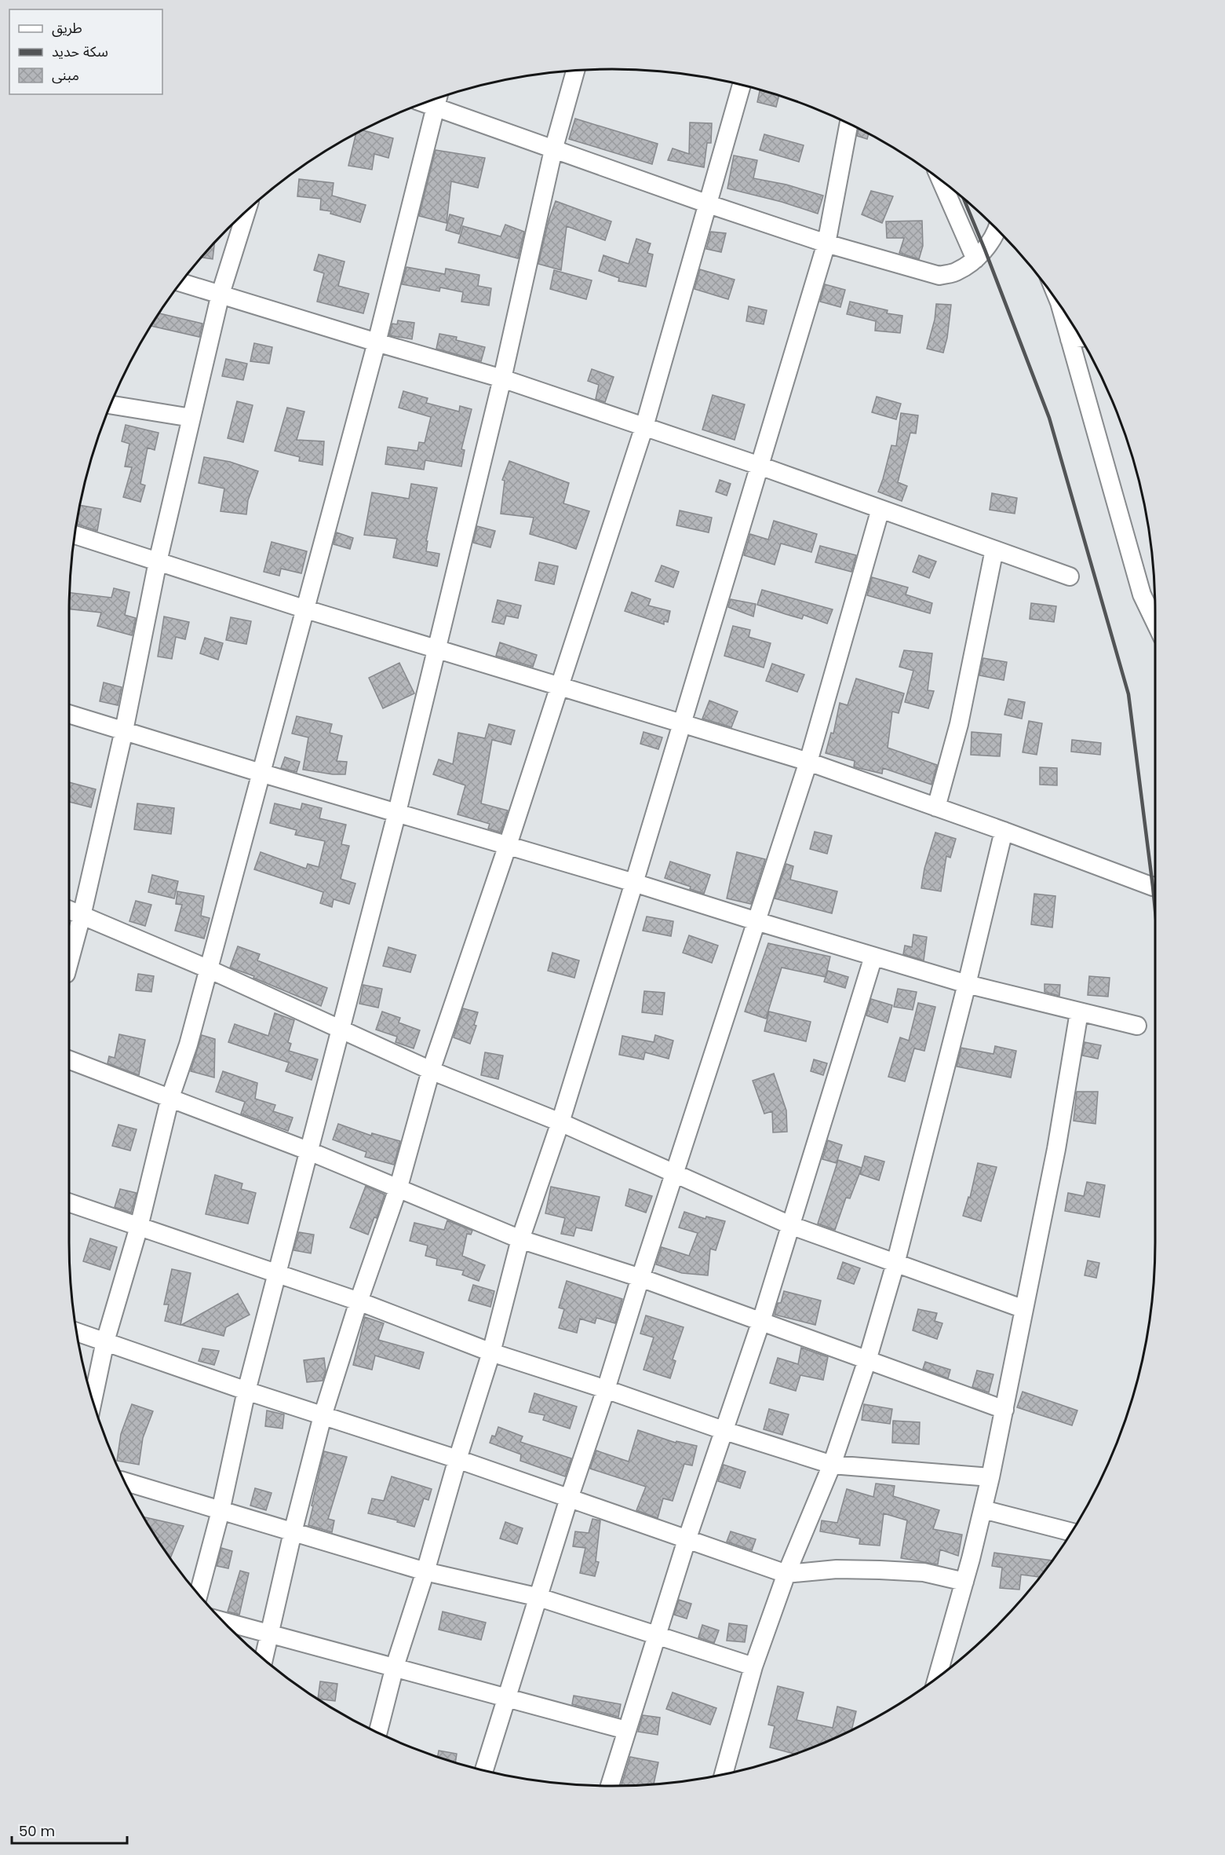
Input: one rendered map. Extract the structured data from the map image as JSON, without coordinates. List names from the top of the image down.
{
  "legend": ["طريق", "سكة حديد", "مبنى"],
  "scale_bar": "50 m"
}
